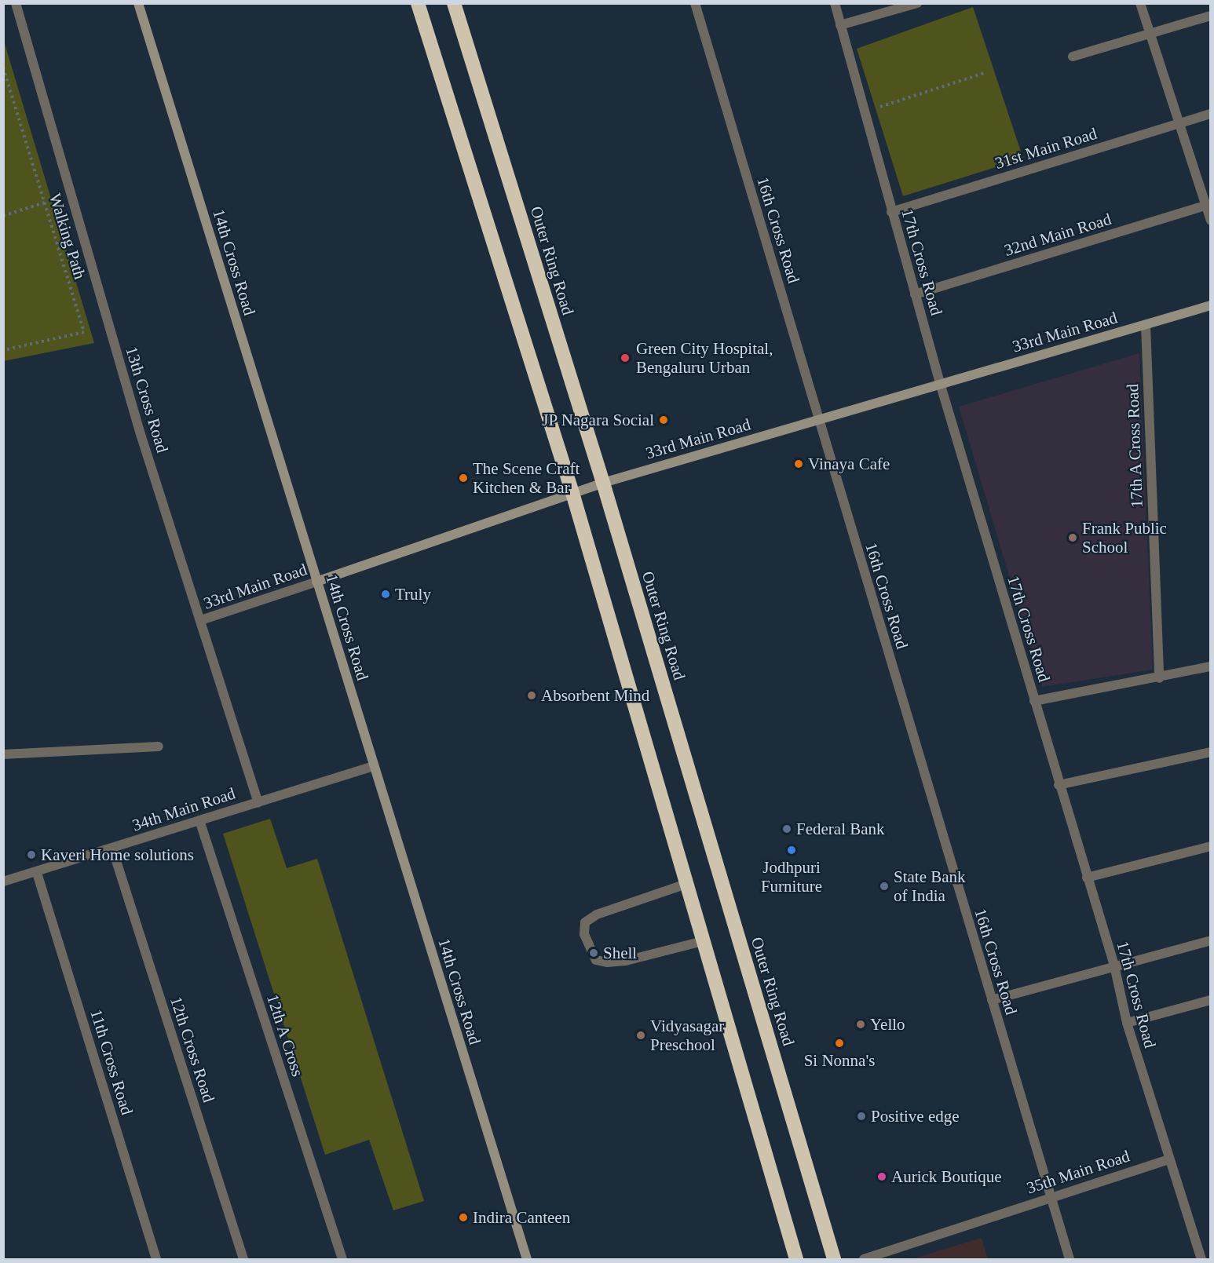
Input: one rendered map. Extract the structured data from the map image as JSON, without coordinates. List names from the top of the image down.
{
  "streets": {
    "highway": ["Outer Ring Road"],
    "street": [
      "31st Main Road",
      "16th Cross Road",
      "32nd Main Road",
      "14th Cross Road",
      "17th Cross Road",
      "33rd Main Road",
      "13th Cross Road",
      "17th A Cross Road",
      "34th Main Road",
      "12th A Cross",
      "12th Cross Road",
      "11th Cross Road",
      "35th Main Road"
    ],
    "path": ["Walking Path"]
  },
  "crossings": [
    ["31st Main Road", "17th Cross Road"],
    ["16th Cross Road", "33rd Main Road"],
    ["16th Cross Road", "35th Main Road"],
    ["32nd Main Road", "17th Cross Road"],
    ["Outer Ring Road", "33rd Main Road"],
    ["14th Cross Road", "33rd Main Road"],
    ["14th Cross Road", "34th Main Road"],
    ["17th Cross Road", "33rd Main Road"],
    ["17th Cross Road", "35th Main Road"],
    ["33rd Main Road", "13th Cross Road"],
    ["33rd Main Road", "17th A Cross Road"],
    ["13th Cross Road", "34th Main Road"],
    ["34th Main Road", "12th A Cross"],
    ["34th Main Road", "12th Cross Road"],
    ["34th Main Road", "11th Cross Road"]
  ],
  "places": [
    "Green City Hospital, Bengaluru Urban",
    "JP Nagara Social",
    "Vinaya Cafe",
    "The Scene Craft Kitchen & Bar",
    "Frank Public School",
    "Truly",
    "Absorbent Mind",
    "Federal Bank",
    "Jodhpuri Furniture",
    "Kaveri Home solutions",
    "State Bank of India",
    "Shell",
    "Yello",
    "Vidyasagar Preschool",
    "Si Nonna's",
    "Positive edge",
    "Aurick Boutique",
    "Indira Canteen"
  ]
}
